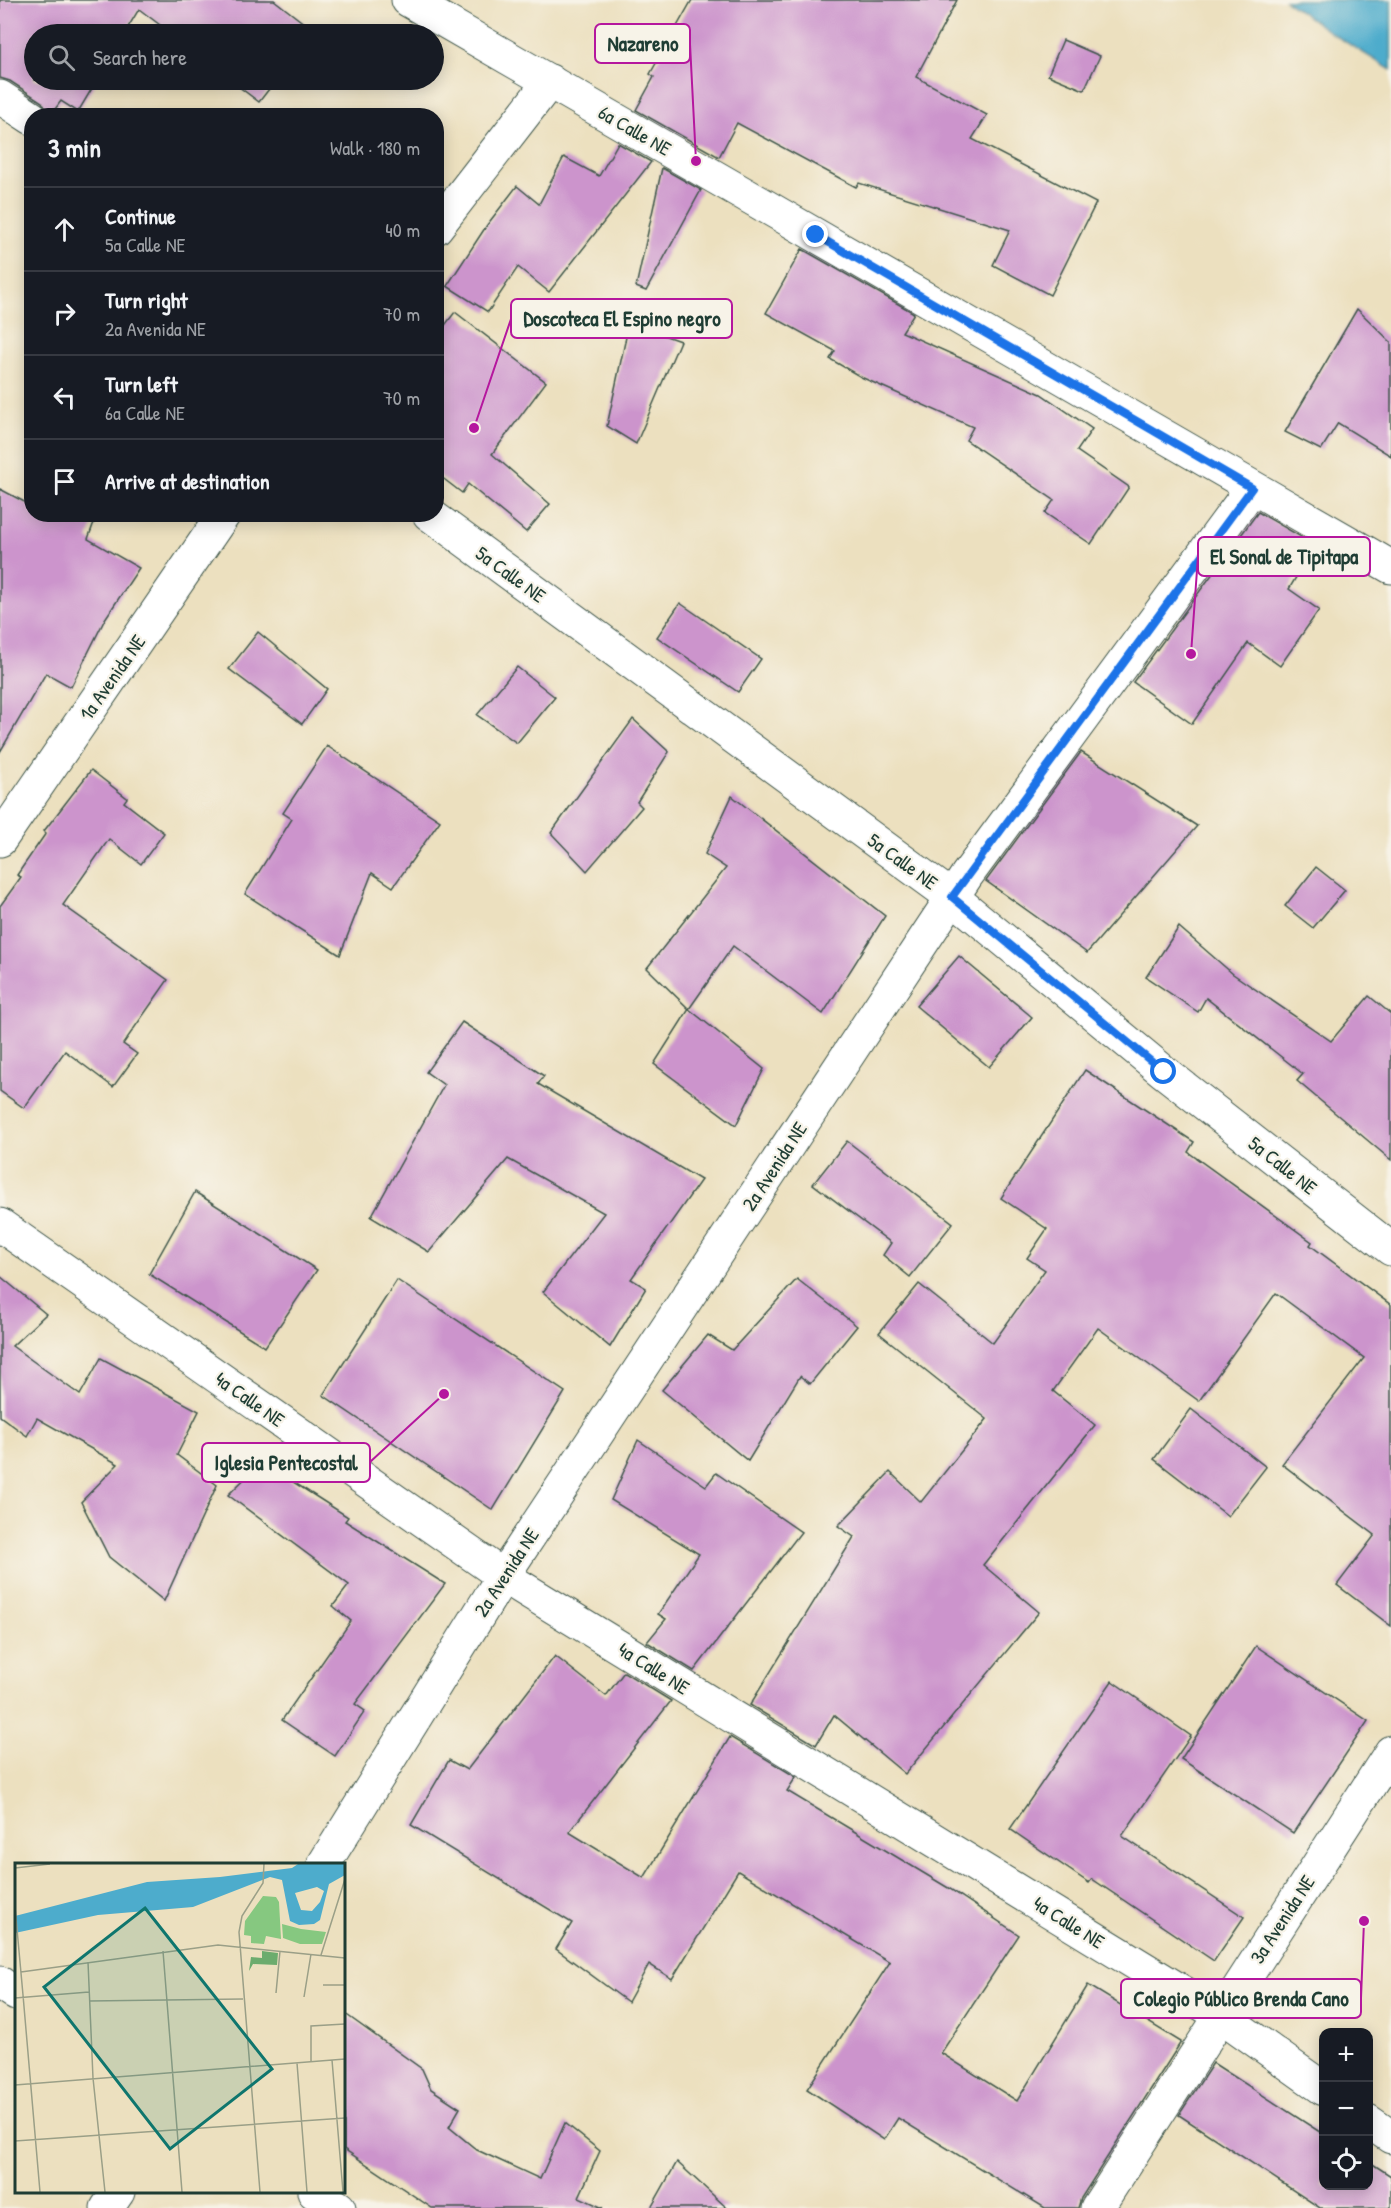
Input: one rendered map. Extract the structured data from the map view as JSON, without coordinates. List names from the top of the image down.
{
  "streets": {
    "street": [
      "6a Calle NE",
      "5a Calle NE",
      "1a Avenida NE",
      "2a Avenida NE",
      "4a Calle NE",
      "3a Avenida NE"
    ]
  },
  "crossings": [
    ["6a Calle NE", "2a Avenida NE"],
    ["5a Calle NE", "2a Avenida NE"],
    ["2a Avenida NE", "4a Calle NE"],
    ["4a Calle NE", "3a Avenida NE"]
  ],
  "places": [
    "Nazareno",
    "Doscoteca El Espino negro",
    "El Sonal de Tipitapa",
    "Iglesia Pentecostal",
    "Colegio Público Brenda Cano"
  ],
  "page": {
    "search": "Search here",
    "heading": ["3 min", "Walk · 180 m"],
    "list": [
      ["Continue", "5a Calle NE", "40 m"],
      ["Turn right", "2a Avenida NE", "70 m"],
      ["Turn left", "6a Calle NE", "70 m"],
      "Arrive at destination"
    ],
    "map_buttons": ["+", "−"]
  }
}
